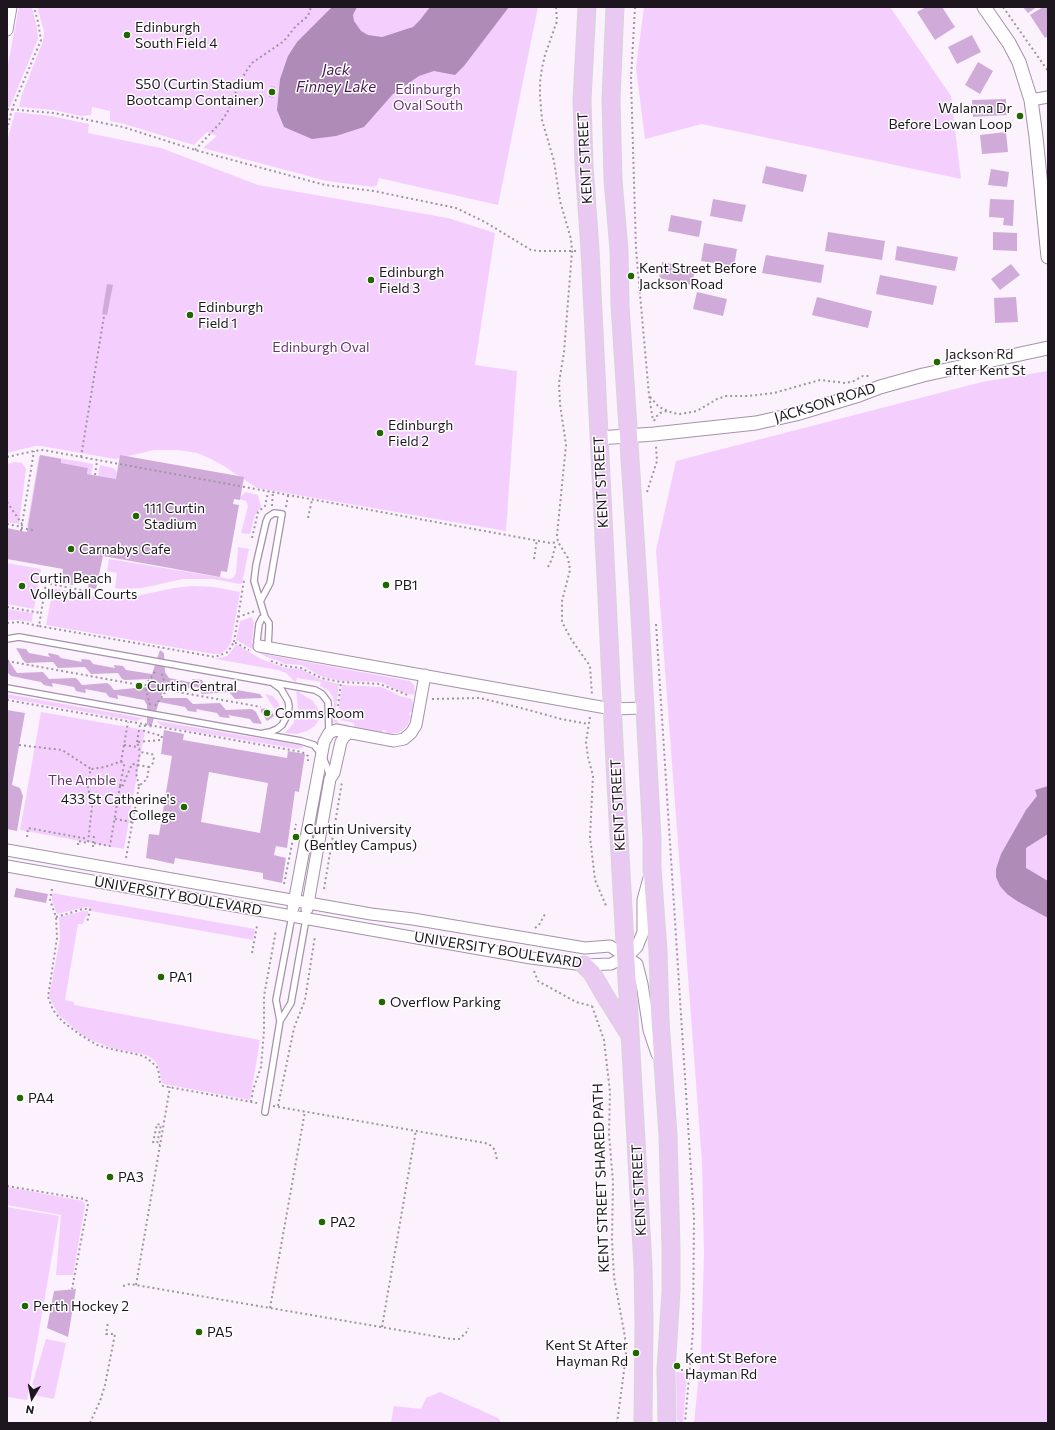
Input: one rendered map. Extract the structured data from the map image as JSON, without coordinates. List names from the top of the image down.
{
  "streets": {
    "main road": ["KENT STREET"],
    "street": ["JACKSON ROAD", "UNIVERSITY BOULEVARD"],
    "path": ["KENT STREET SHARED PATH"]
  },
  "crossings": [
    ["KENT STREET", "JACKSON ROAD"],
    ["KENT STREET", "UNIVERSITY BOULEVARD"]
  ],
  "water": ["Jack Finney Lake"],
  "parks": ["Edinburgh Oval South", "Edinburgh Oval", "The Amble"],
  "places": [
    "Edinburgh South Field 4",
    "S50 (Curtin Stadium Bootcamp Container)",
    "Walanna Dr Before Lowan Loop",
    "Kent Street Before Jackson Road",
    "Edinburgh Field 3",
    "Edinburgh Field 1",
    "Jackson Rd after Kent St",
    "Edinburgh Field 2",
    "111 Curtin Stadium",
    "Carnabys Cafe",
    "PB1",
    "Curtin Beach Volleyball Courts",
    "Curtin Central",
    "Comms Room",
    "433 St Catherine's College",
    "Curtin University (Bentley Campus)",
    "PA1",
    "Overflow Parking",
    "PA4",
    "PA3",
    "PA2",
    "Perth Hockey 2",
    "PA5",
    "Kent St After Hayman Rd",
    "Kent St Before Hayman Rd"
  ],
  "north": "bottom"
}
